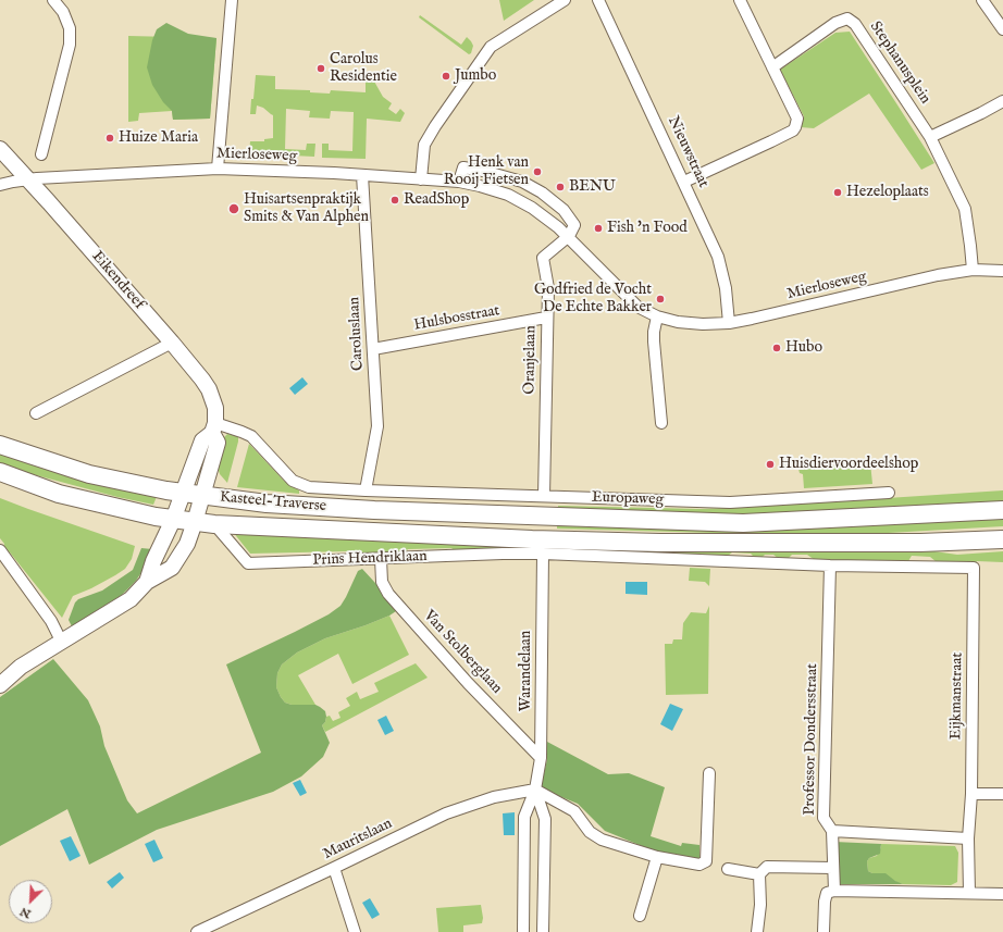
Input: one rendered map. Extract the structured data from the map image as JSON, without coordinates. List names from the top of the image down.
{
  "streets": {
    "main road": ["Europaweg", "Kasteel-Traverse"],
    "street": [
      "Stephanusplein",
      "Nieuwstraat",
      "Mierloseweg",
      "Eikendreef",
      "Hulsbosstraat",
      "Caroluslaan",
      "Oranjelaan",
      "Prins Hendriklaan",
      "Van Stolberglaan",
      "Warandelaan",
      "Eijkmanstraat",
      "Professor Dondersstraat",
      "Mauritslaan"
    ]
  },
  "crossings": [
    ["Nieuwstraat", "Mierloseweg"],
    ["Mierloseweg", "Eikendreef"],
    ["Mierloseweg", "Caroluslaan"],
    ["Mierloseweg", "Oranjelaan"],
    ["Eikendreef", "Kasteel-Traverse"],
    ["Hulsbosstraat", "Caroluslaan"],
    ["Hulsbosstraat", "Oranjelaan"],
    ["Caroluslaan", "Europaweg"],
    ["Oranjelaan", "Europaweg"],
    ["Europaweg", "Kasteel-Traverse"],
    ["Kasteel-Traverse", "Prins Hendriklaan"],
    ["Prins Hendriklaan", "Van Stolberglaan"],
    ["Prins Hendriklaan", "Warandelaan"],
    ["Van Stolberglaan", "Warandelaan"],
    ["Warandelaan", "Mauritslaan"],
    ["Eijkmanstraat", "Professor Dondersstraat"]
  ],
  "places": [
    "Carolus Residentie",
    "Jumbo",
    "Huize Maria",
    "Henk van Rooij Fietsen",
    "BENU",
    "Hezeloplaats",
    "ReadShop",
    "Huisartsenpraktijk Smits & Van Alphen",
    "Fish 'n Food",
    "Godfried de Vocht De Echte Bakker",
    "Hubo",
    "Huisdiervoordeelshop"
  ],
  "north": "bottom left"
}
